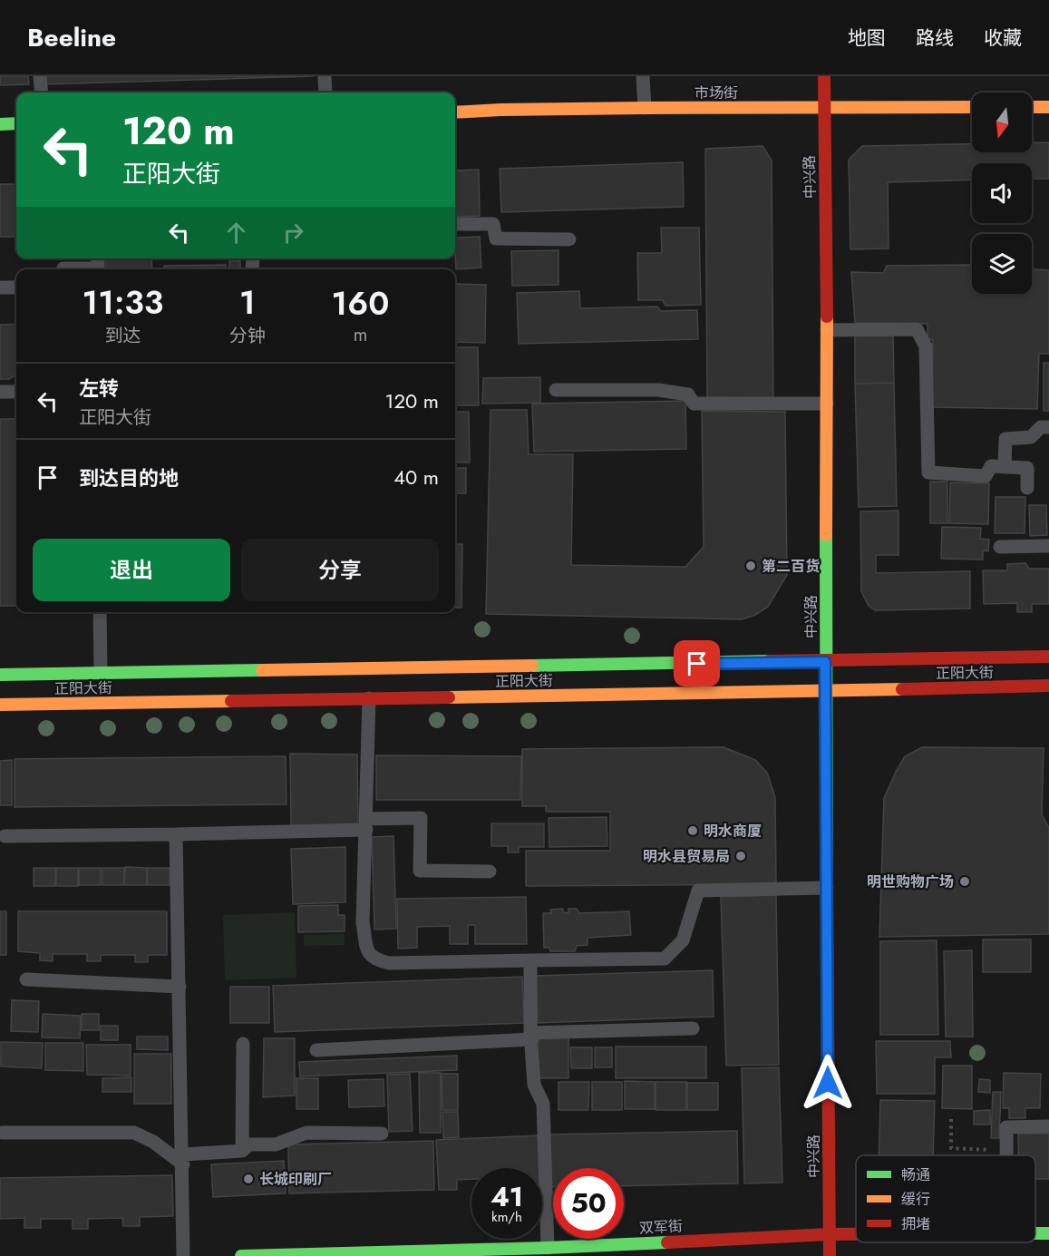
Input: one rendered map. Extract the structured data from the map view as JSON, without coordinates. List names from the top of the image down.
{
  "streets": {
    "main road": [
      "市场街",
      "中兴路",
      "正阳大街",
      "双军街"
    ]
  },
  "crossings": [
    ["市场街", "中兴路"],
    ["中兴路", "正阳大街"],
    ["中兴路", "双军街"]
  ],
  "places": [
    "第二百货",
    "明水商厦",
    "明水县贸易局",
    "明世购物广场",
    "长城印刷厂"
  ],
  "legend": ["畅通", "缓行", "拥堵"],
  "north": "bottom",
  "page": {
    "header": "Beeline",
    "nav": ["地图", "路线", "收藏"],
    "turn": ["120 m", "正阳大街"],
    "eta": [
      "11:33",
      "到达",
      "1",
      "分钟",
      "160",
      "m"
    ],
    "list": [
      {
        "name": "左转",
        "note": "正阳大街",
        "value": "120 m"
      },
      {
        "name": "到达目的地",
        "value": "40 m"
      }
    ],
    "buttons": ["退出", "分享"],
    "speed": "41 km/h",
    "limit": "50"
  }
}
